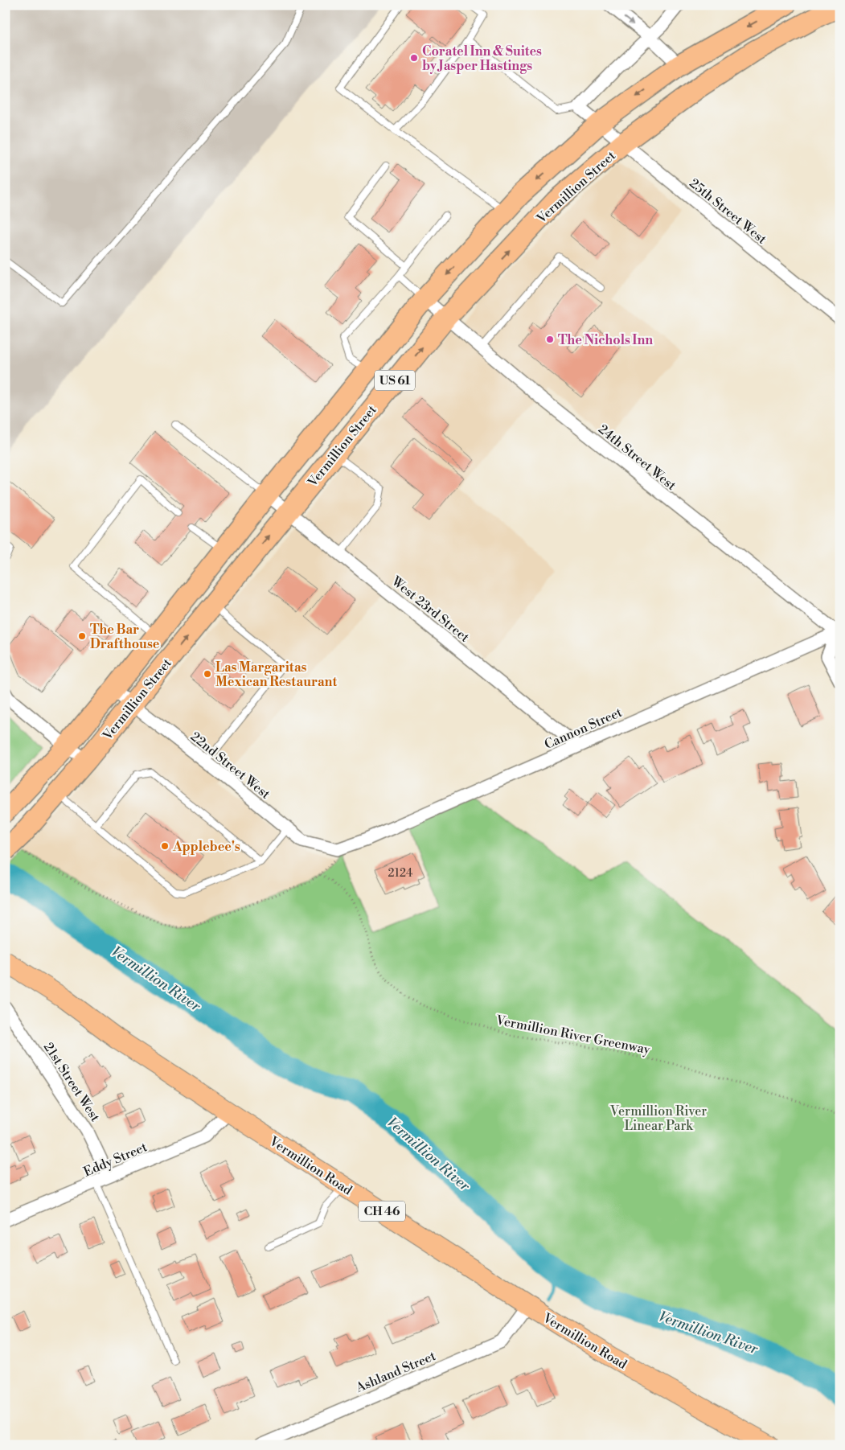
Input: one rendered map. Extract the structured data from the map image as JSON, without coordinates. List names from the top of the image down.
{
  "streets": {
    "highway": ["Vermillion Street", "US 61"],
    "main road": ["Vermillion Road", "CH 46"],
    "street": [
      "25th Street West",
      "24th Street West",
      "West 23rd Street",
      "Cannon Street",
      "22nd Street West",
      "21st Street West",
      "Eddy Street",
      "Ashland Street"
    ],
    "path": ["Vermillion River Greenway"]
  },
  "crossings": [
    ["Vermillion Street", "25th Street West"],
    ["Vermillion Street", "24th Street West"],
    ["Vermillion Street", "West 23rd Street"],
    ["Vermillion Street", "22nd Street West"],
    ["24th Street West", "Cannon Street"],
    ["West 23rd Street", "Cannon Street"],
    ["Cannon Street", "22nd Street West"],
    ["21st Street West", "Eddy Street"],
    ["Eddy Street", "Vermillion Road"],
    ["Vermillion Road", "Ashland Street"]
  ],
  "water": ["Vermillion River"],
  "parks": ["Vermillion River Linear Park"],
  "places": [
    "Coratel Inn & Suites by Jasper Hastings",
    "The Nichols Inn",
    "The Bar Drafthouse",
    "Las Margaritas Mexican Restaurant",
    "Applebee's"
  ],
  "house_numbers": ["2124"]
}
